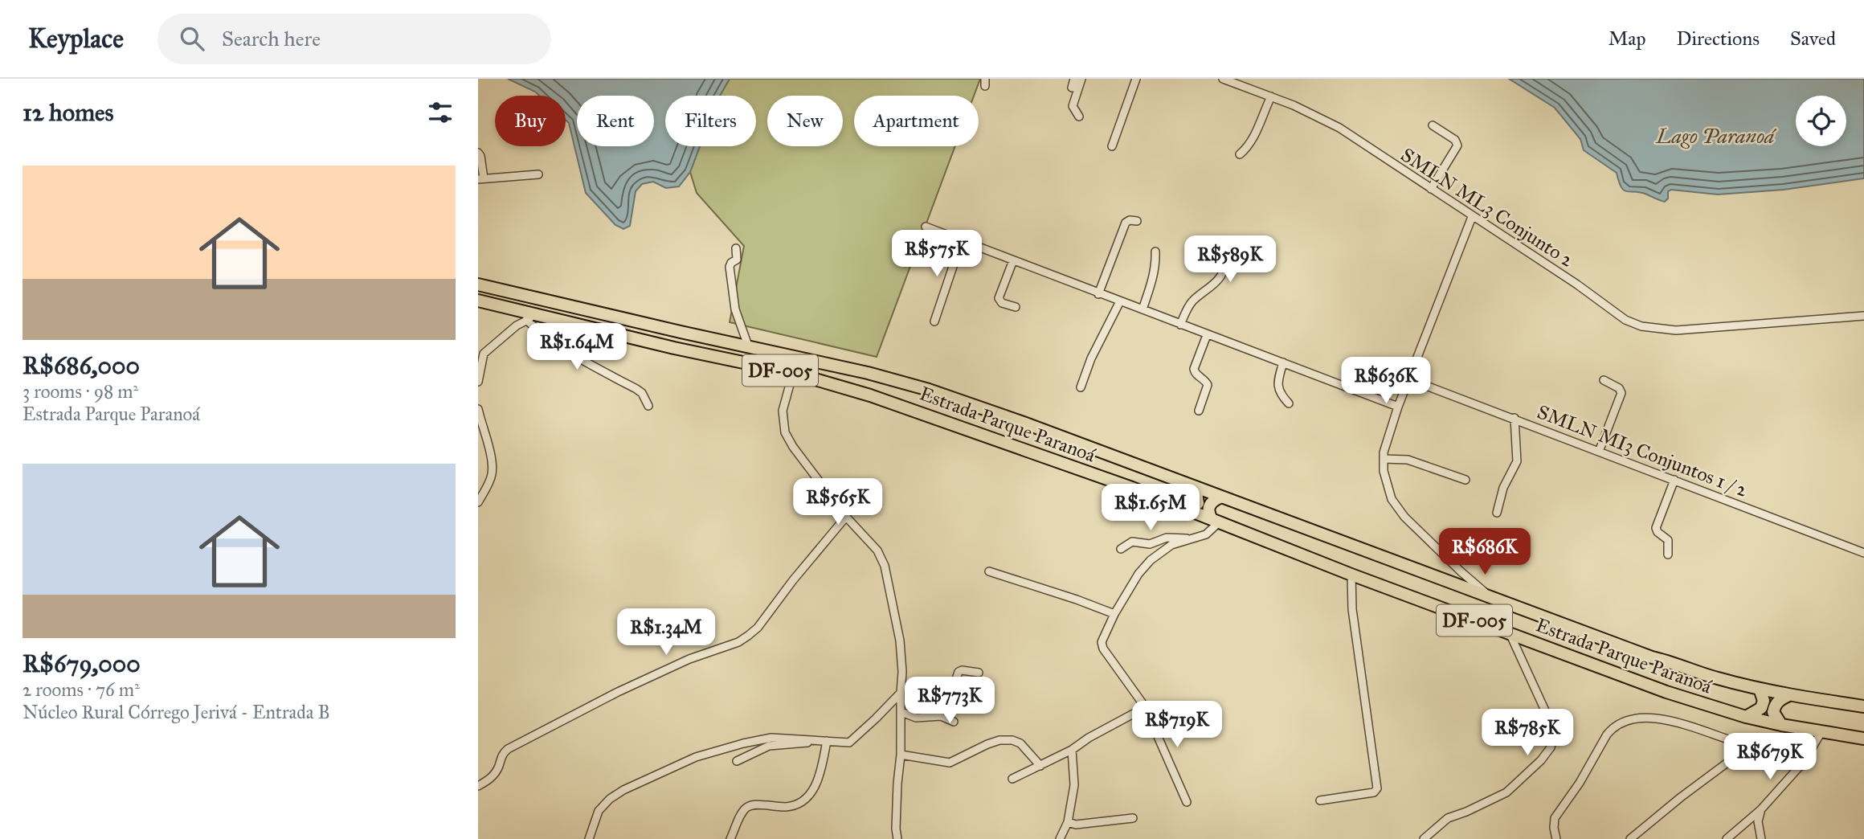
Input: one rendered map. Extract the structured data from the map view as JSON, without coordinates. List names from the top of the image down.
{
  "streets": {
    "main road": ["DF-005", "Estrada Parque Paranoá"],
    "street": ["SMLN ML3 Conjunto 2", "SMLN MI3 Conjuntos 1 / 2"]
  },
  "water": ["Lago Paranoá"],
  "page": {
    "header": "Keyplace",
    "search": "Search here",
    "nav": ["Map", "Directions", "Saved"],
    "heading": "12 homes",
    "chip": [
      "Buy",
      "Rent",
      "Filters",
      "New",
      "Apartment"
    ],
    "list": [
      {
        "name": "R$686,000",
        "note": "3 rooms · 98 m² · Estrada Parque Paranoá"
      },
      {
        "name": "R$679,000",
        "note": "2 rooms · 76 m² · Núcleo Rural Córrego Jerivá - Entrada B"
      }
    ],
    "price": [
      "R$575K",
      "R$589K",
      "R$1.64M",
      "R$636K",
      "R$565K",
      "R$1.65M",
      "R$686K",
      "R$1.34M",
      "R$773K",
      "R$719K",
      "R$785K",
      "R$679K"
    ]
  }
}
